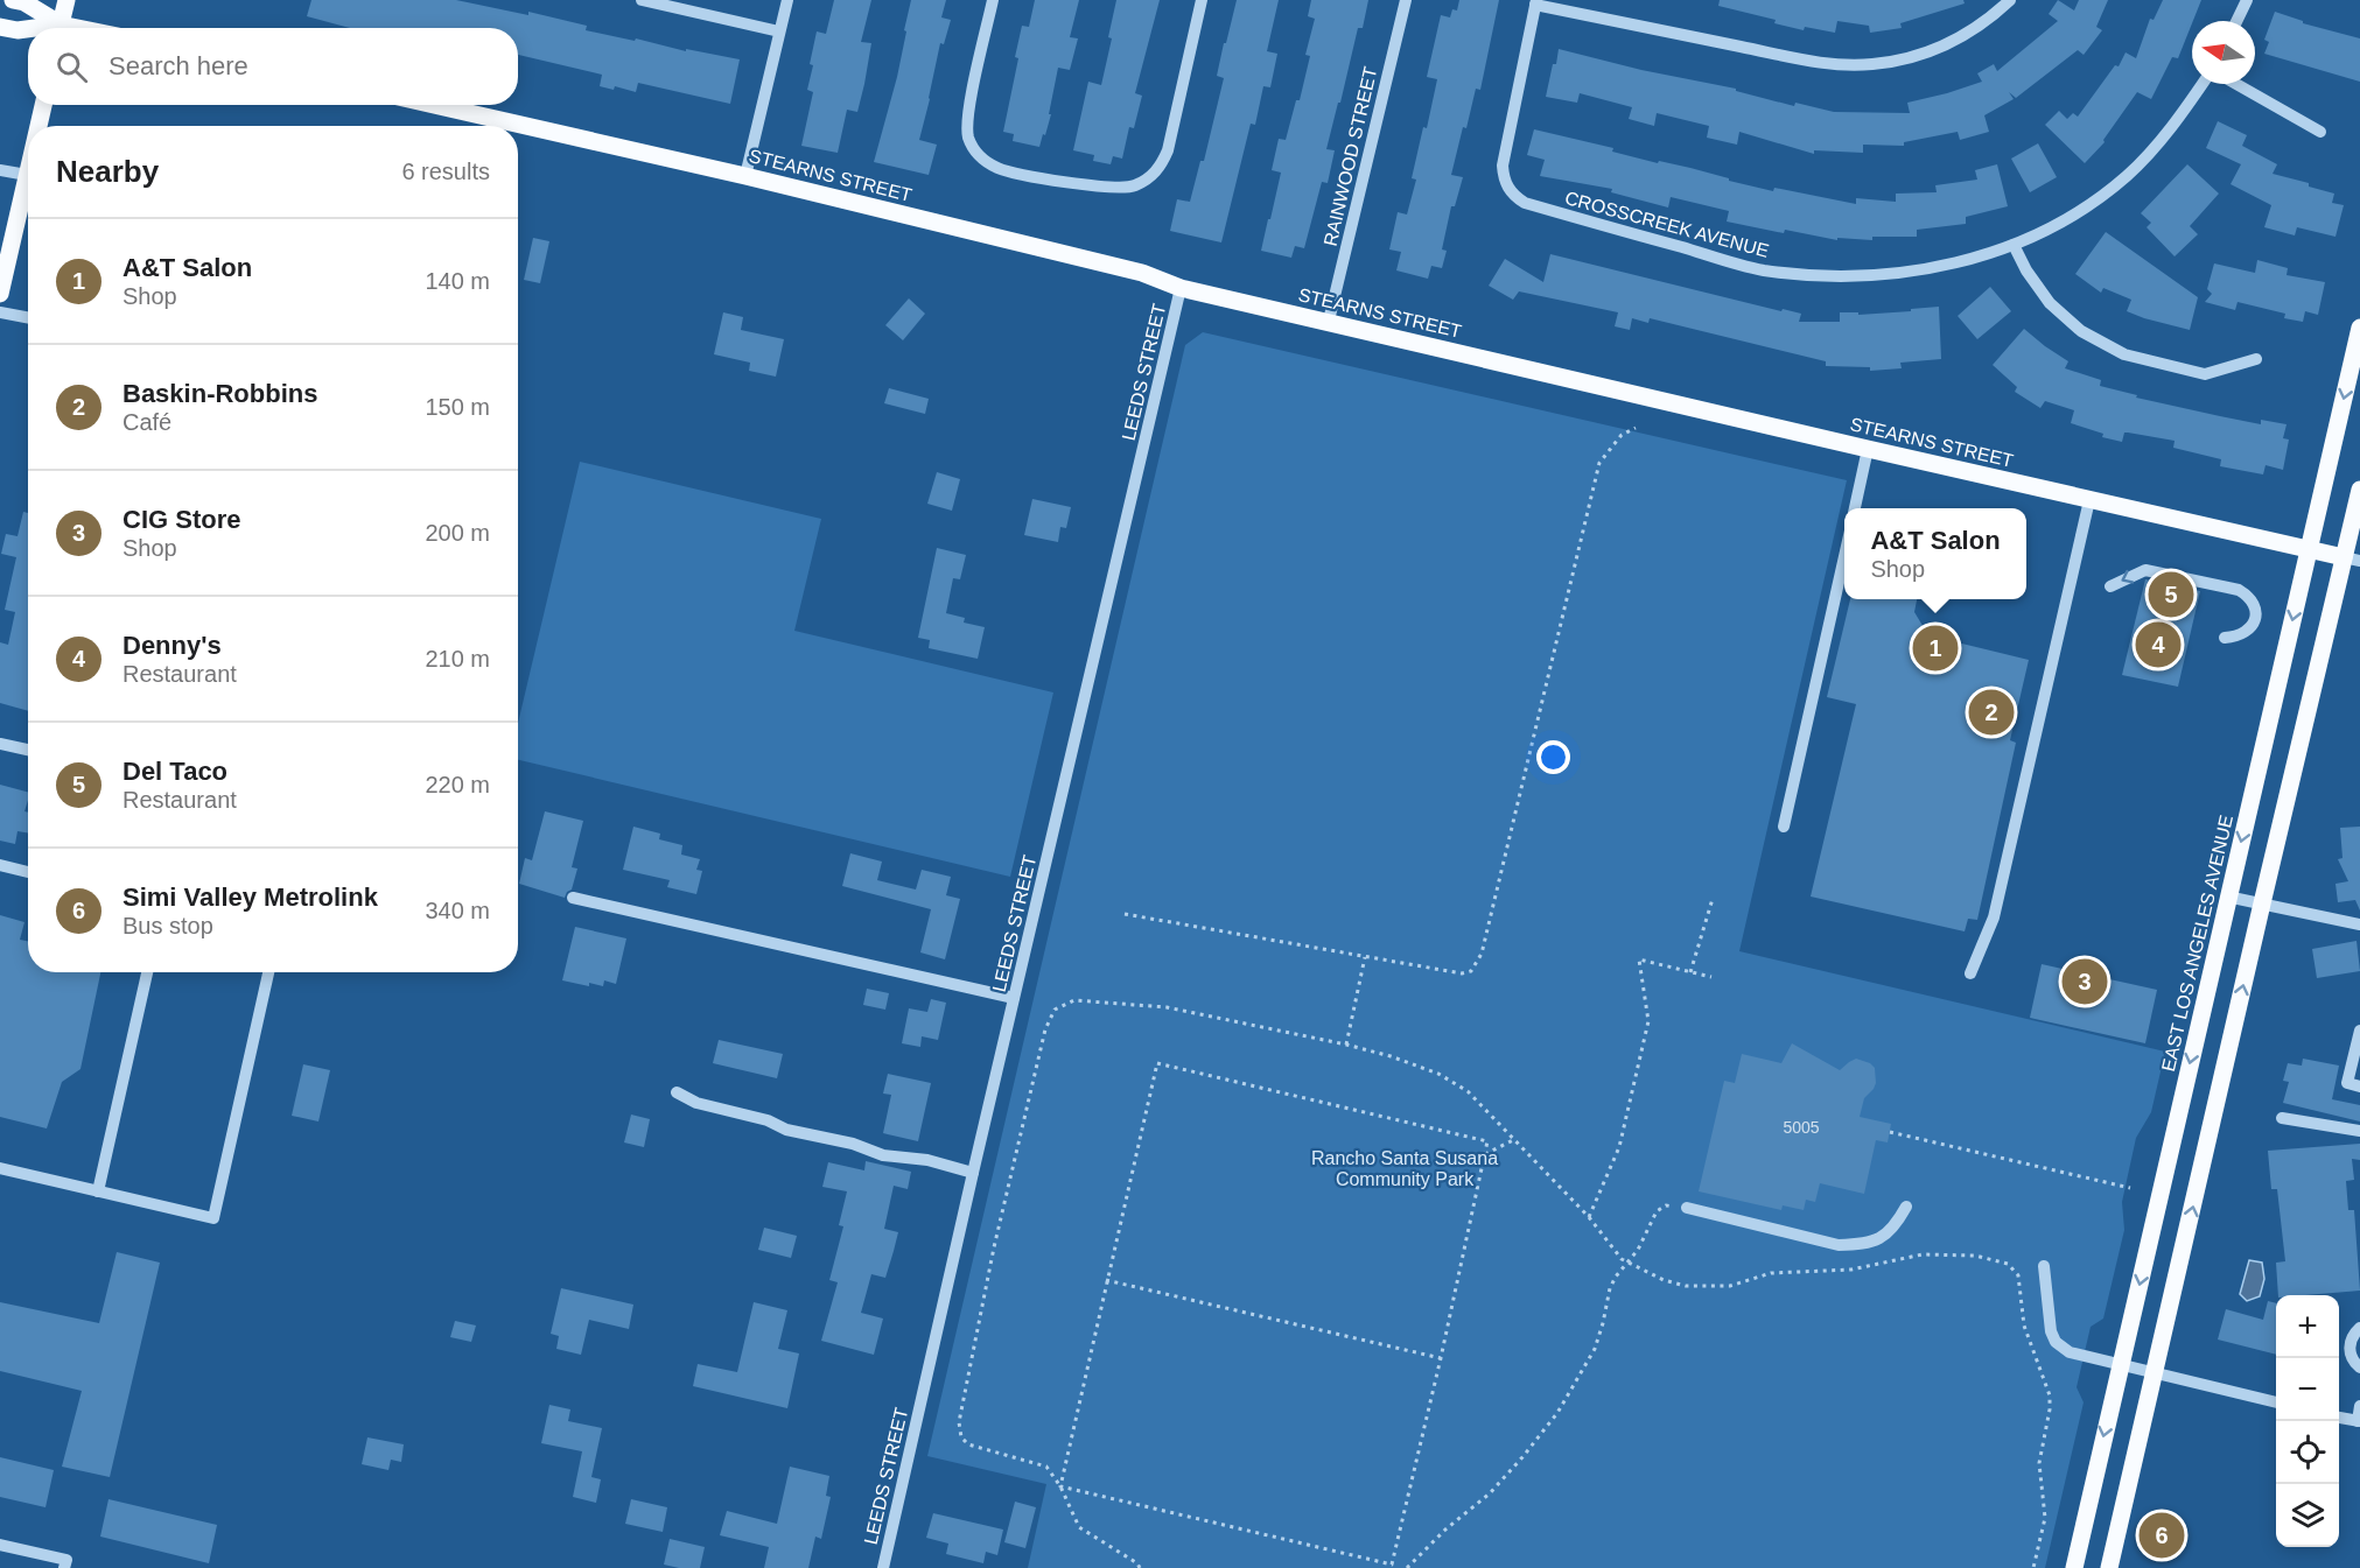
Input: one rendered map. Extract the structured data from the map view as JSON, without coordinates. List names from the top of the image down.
{
  "streets": {
    "main road": ["STEARNS STREET", "EAST LOS ANGELES AVENUE"],
    "street": ["RAINWOOD STREET", "CROSSCREEK AVENUE", "LEEDS STREET"]
  },
  "crossings": [
    ["RAINWOOD STREET", "STEARNS STREET"],
    ["STEARNS STREET", "LEEDS STREET"],
    ["STEARNS STREET", "EAST LOS ANGELES AVENUE"]
  ],
  "parks": ["Rancho Santa Susana Community Park"],
  "house_numbers": ["5005"],
  "north": "left",
  "page": {
    "search": "Search here",
    "heading": ["Nearby", "6 results"],
    "list": [
      {
        "mark": "1",
        "name": "A&T Salon",
        "note": "Shop",
        "value": "140 m"
      },
      {
        "mark": "2",
        "name": "Baskin-Robbins",
        "note": "Café",
        "value": "150 m"
      },
      {
        "mark": "3",
        "name": "CIG Store",
        "note": "Shop",
        "value": "200 m"
      },
      {
        "mark": "4",
        "name": "Denny's",
        "note": "Restaurant",
        "value": "210 m"
      },
      {
        "mark": "5",
        "name": "Del Taco",
        "note": "Restaurant",
        "value": "220 m"
      },
      {
        "mark": "6",
        "name": "Simi Valley Metrolink",
        "note": "Bus stop",
        "value": "340 m"
      }
    ],
    "popup": ["A&T Salon", "Shop"],
    "pins": [
      "5",
      "4",
      "1",
      "2",
      "3",
      "6"
    ],
    "map_buttons": ["+", "−"]
  }
}
